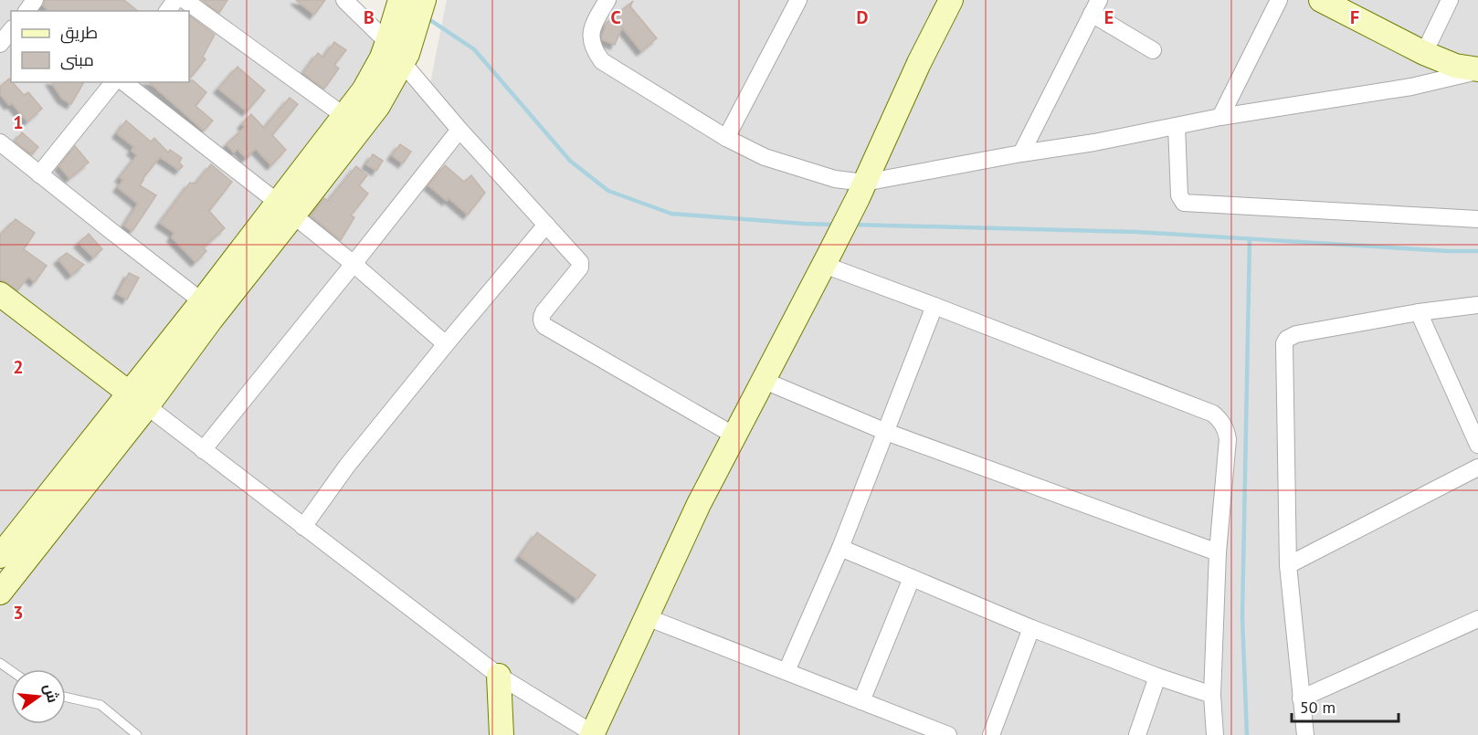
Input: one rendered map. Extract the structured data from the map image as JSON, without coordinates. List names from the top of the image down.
{
  "legend": ["طريق", "مبنى"],
  "scale_bar": "50 m",
  "north": "right",
  "grid": {
    "columns": [
      "B",
      "C",
      "D",
      "E",
      "F"
    ],
    "rows": ["1", "2", "3"]
  }
}
